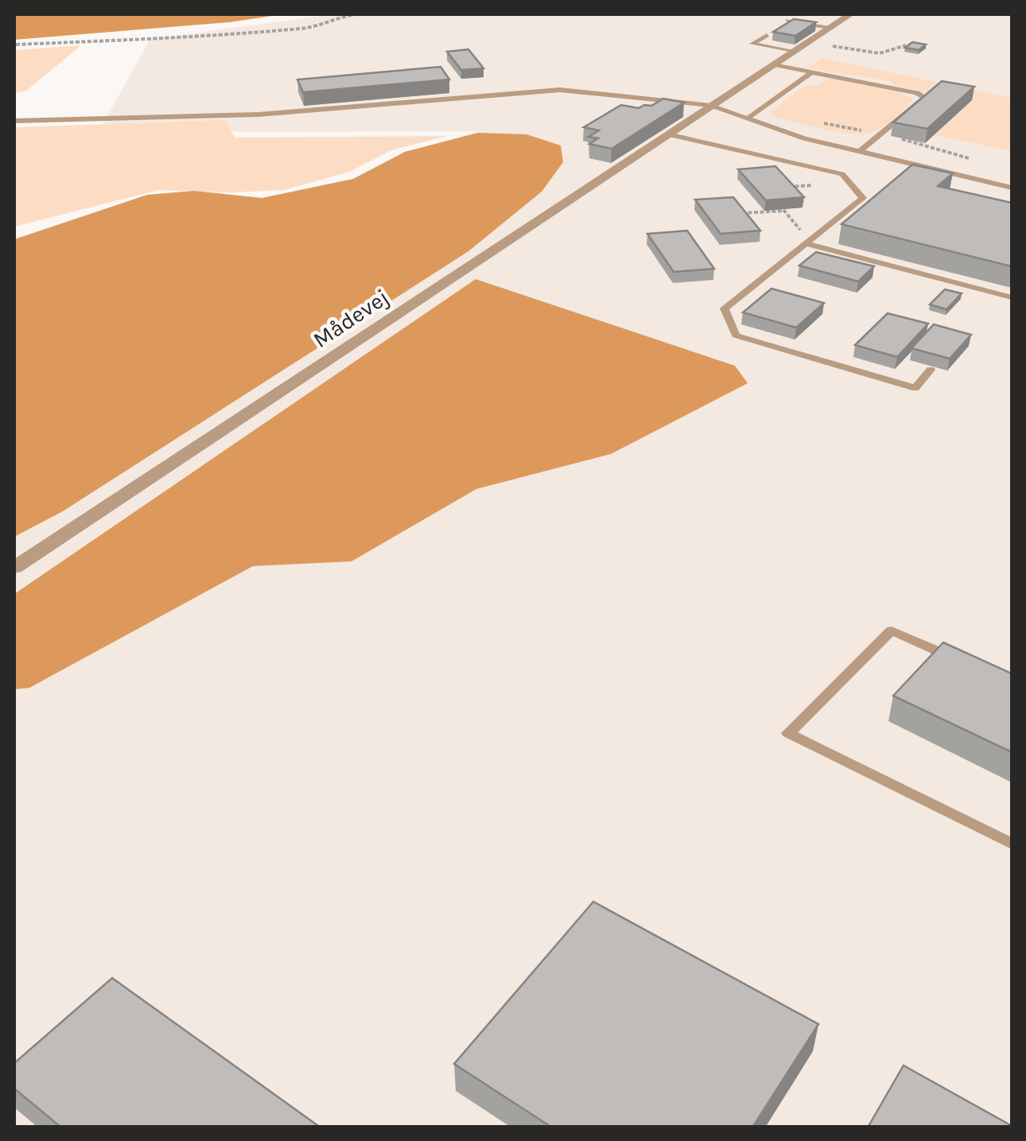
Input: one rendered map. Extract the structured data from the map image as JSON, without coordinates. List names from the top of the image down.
{
  "streets": {
    "street": ["Mådevej"]
  }
}
